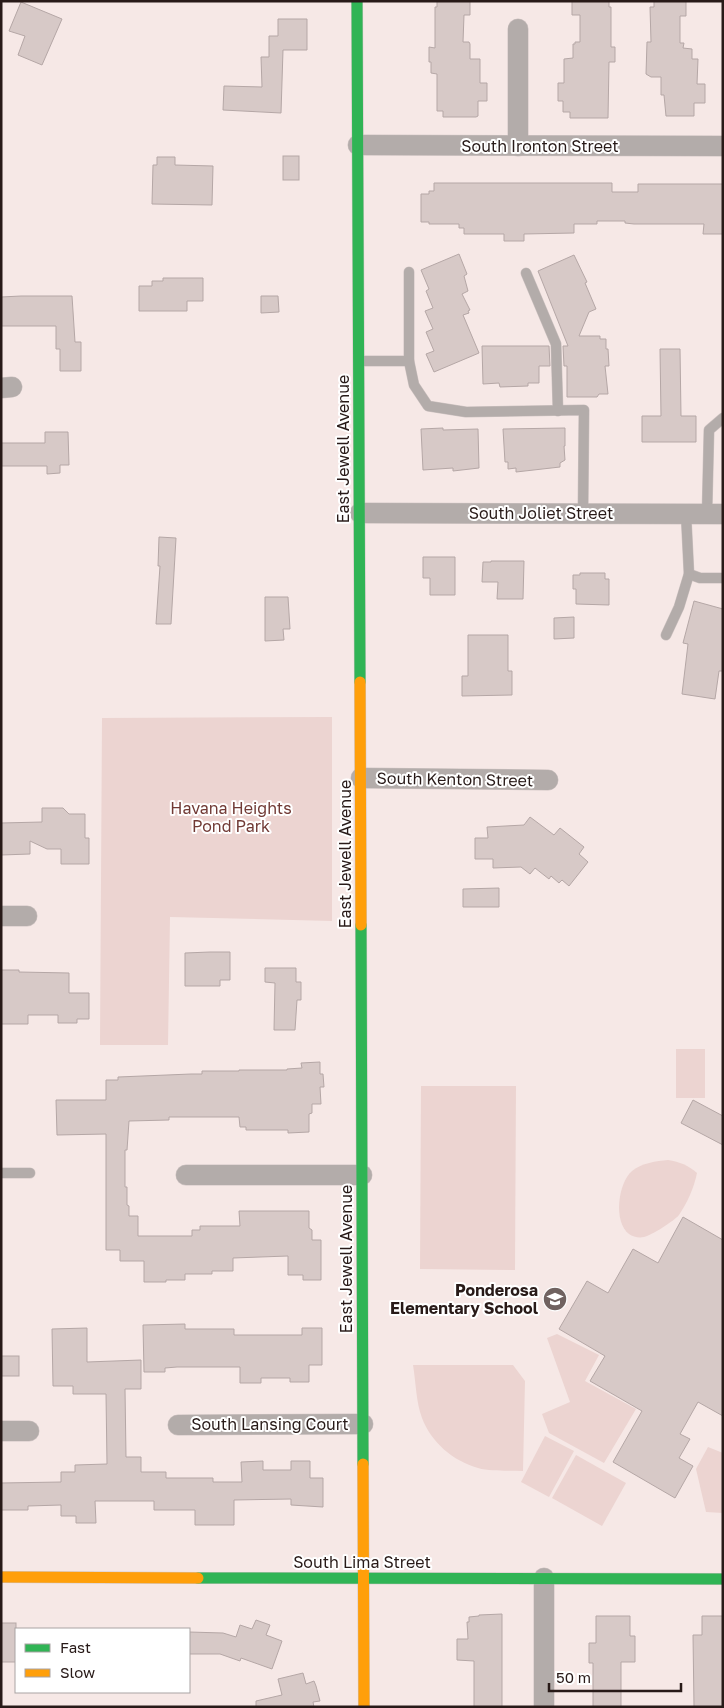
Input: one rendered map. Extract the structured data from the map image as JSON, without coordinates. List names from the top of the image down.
{
  "streets": {
    "street": [
      "South Ironton Street",
      "East Jewell Avenue",
      "South Joliet Street",
      "South Kenton Street",
      "South Lansing Court",
      "South Lima Street"
    ]
  },
  "crossings": [
    ["South Ironton Street", "East Jewell Avenue"],
    ["East Jewell Avenue", "South Joliet Street"],
    ["East Jewell Avenue", "South Kenton Street"],
    ["East Jewell Avenue", "South Lansing Court"],
    ["East Jewell Avenue", "South Lima Street"]
  ],
  "parks": ["Havana Heights Pond Park"],
  "places": {
    "school or university": ["Ponderosa Elementary School"]
  },
  "legend": ["Fast", "Slow"],
  "scale_bar": "50 m"
}
